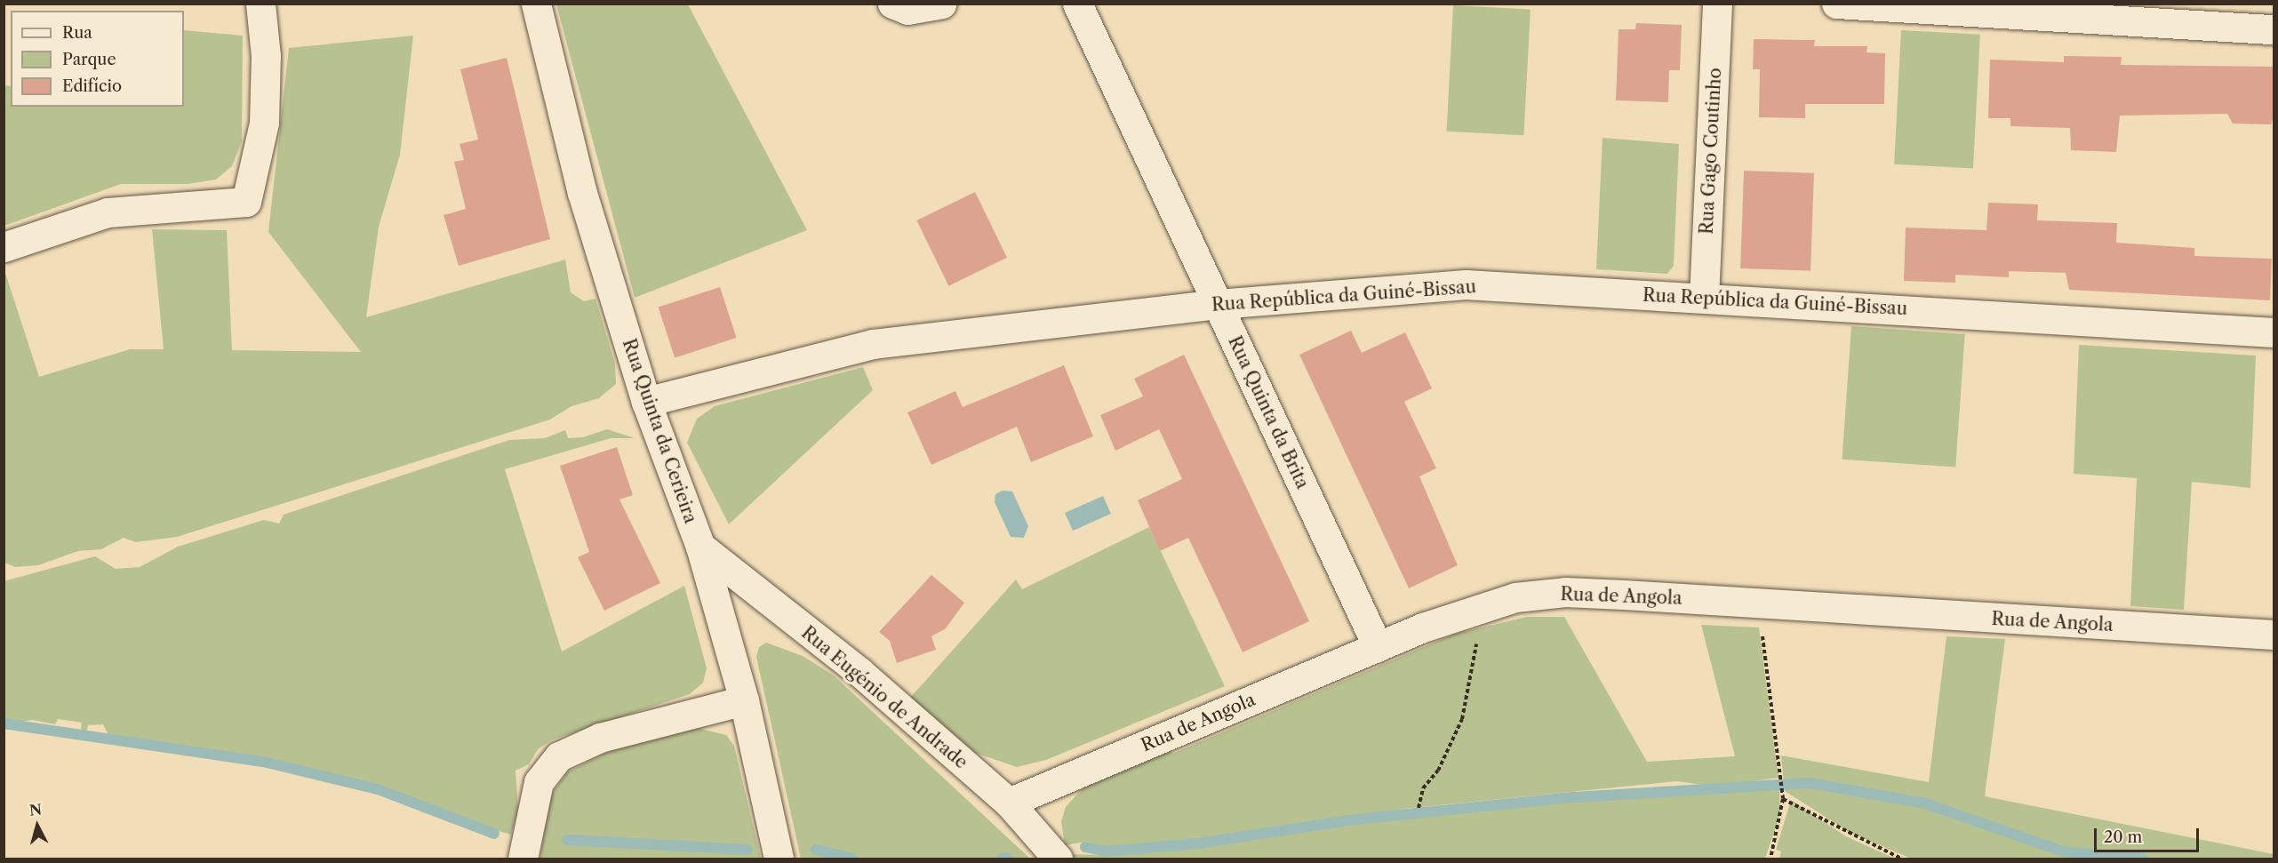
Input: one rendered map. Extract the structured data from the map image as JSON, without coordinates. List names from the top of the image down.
{
  "streets": {
    "street": [
      "Rua Gago Coutinho",
      "Rua República da Guiné-Bissau",
      "Rua Quinta da Brita",
      "Rua Quinta da Cerieira",
      "Rua de Angola",
      "Rua Eugénio de Andrade"
    ]
  },
  "crossings": [
    ["Rua Gago Coutinho", "Rua República da Guiné-Bissau"],
    ["Rua República da Guiné-Bissau", "Rua Quinta da Brita"],
    ["Rua República da Guiné-Bissau", "Rua Quinta da Cerieira"],
    ["Rua Quinta da Brita", "Rua de Angola"],
    ["Rua Quinta da Cerieira", "Rua Eugénio de Andrade"],
    ["Rua de Angola", "Rua Eugénio de Andrade"]
  ],
  "legend": ["Rua", "Parque", "Edifício"],
  "scale_bar": "20 m",
  "north": "top"
}
